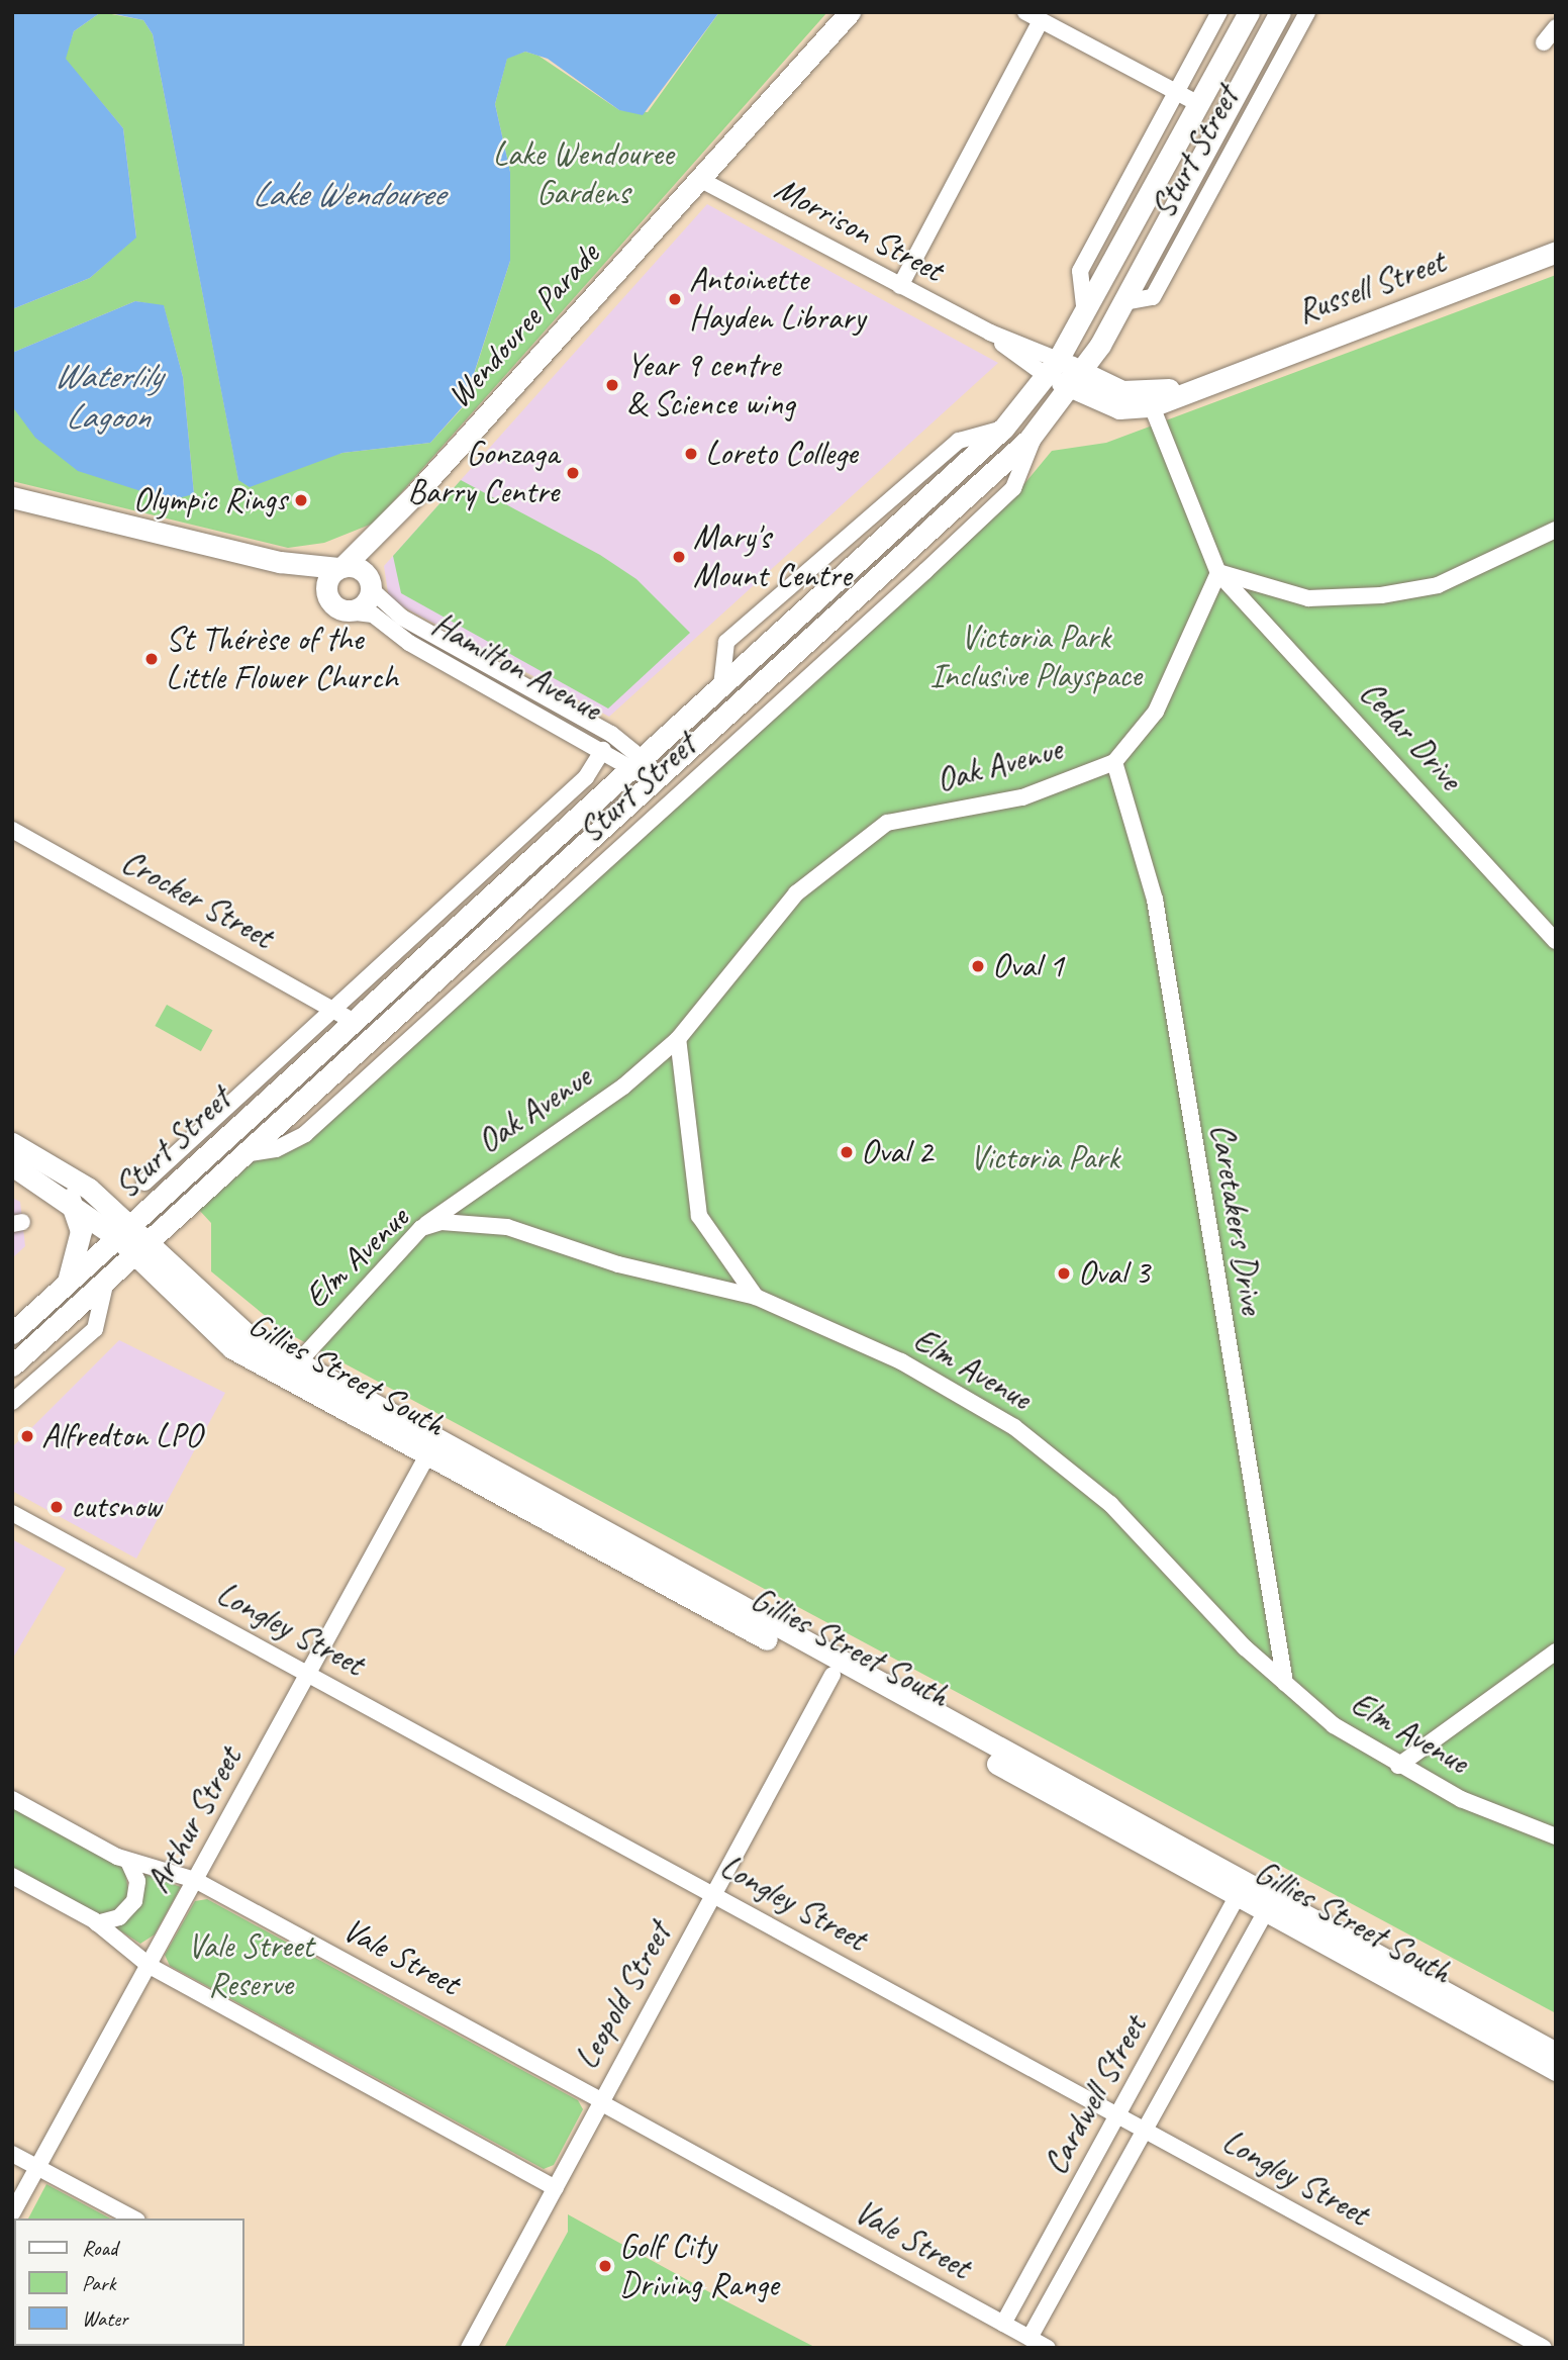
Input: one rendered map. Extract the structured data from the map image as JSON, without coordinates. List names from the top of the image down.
{
  "streets": {
    "main road": [
      "Sturt Street",
      "Russell Street",
      "Wendouree Parade",
      "Gillies Street South"
    ],
    "street": [
      "Morrison Street",
      "Hamilton Avenue",
      "Cedar Drive",
      "Oak Avenue",
      "Crocker Street",
      "Caretakers Drive",
      "Elm Avenue",
      "Longley Street",
      "Arthur Street",
      "Vale Street",
      "Leopold Street",
      "Cardwell Street"
    ]
  },
  "crossings": [
    ["Sturt Street", "Morrison Street"],
    ["Sturt Street", "Russell Street"],
    ["Sturt Street", "Hamilton Avenue"],
    ["Sturt Street", "Crocker Street"],
    ["Sturt Street", "Gillies Street South"],
    ["Morrison Street", "Russell Street"],
    ["Morrison Street", "Wendouree Parade"],
    ["Wendouree Parade", "Hamilton Avenue"],
    ["Cedar Drive", "Oak Avenue"],
    ["Oak Avenue", "Caretakers Drive"],
    ["Oak Avenue", "Elm Avenue"],
    ["Caretakers Drive", "Elm Avenue"],
    ["Elm Avenue", "Gillies Street South"],
    ["Gillies Street South", "Arthur Street"],
    ["Gillies Street South", "Leopold Street"],
    ["Gillies Street South", "Cardwell Street"],
    ["Longley Street", "Arthur Street"],
    ["Longley Street", "Leopold Street"],
    ["Longley Street", "Cardwell Street"],
    ["Arthur Street", "Vale Street"],
    ["Vale Street", "Leopold Street"],
    ["Vale Street", "Cardwell Street"]
  ],
  "water": ["Lake Wendouree", "Waterlily Lagoon"],
  "parks": [
    "Lake Wendouree Gardens",
    "Victoria Park Inclusive Playspace",
    "Victoria Park",
    "Vale Street Reserve"
  ],
  "places": [
    "Antoinette Hayden Library",
    "Year 9 centre & Science wing",
    "Loreto College",
    "Gonzaga Barry Centre",
    "Olympic Rings",
    "Mary's Mount Centre",
    "St Thérèse of the Little Flower Church",
    "Oval 1",
    "Oval 2",
    "Oval 3",
    "Alfredton LPO",
    "cutsnow",
    "Golf City Driving Range"
  ],
  "legend": ["Road", "Park", "Water"]
}
